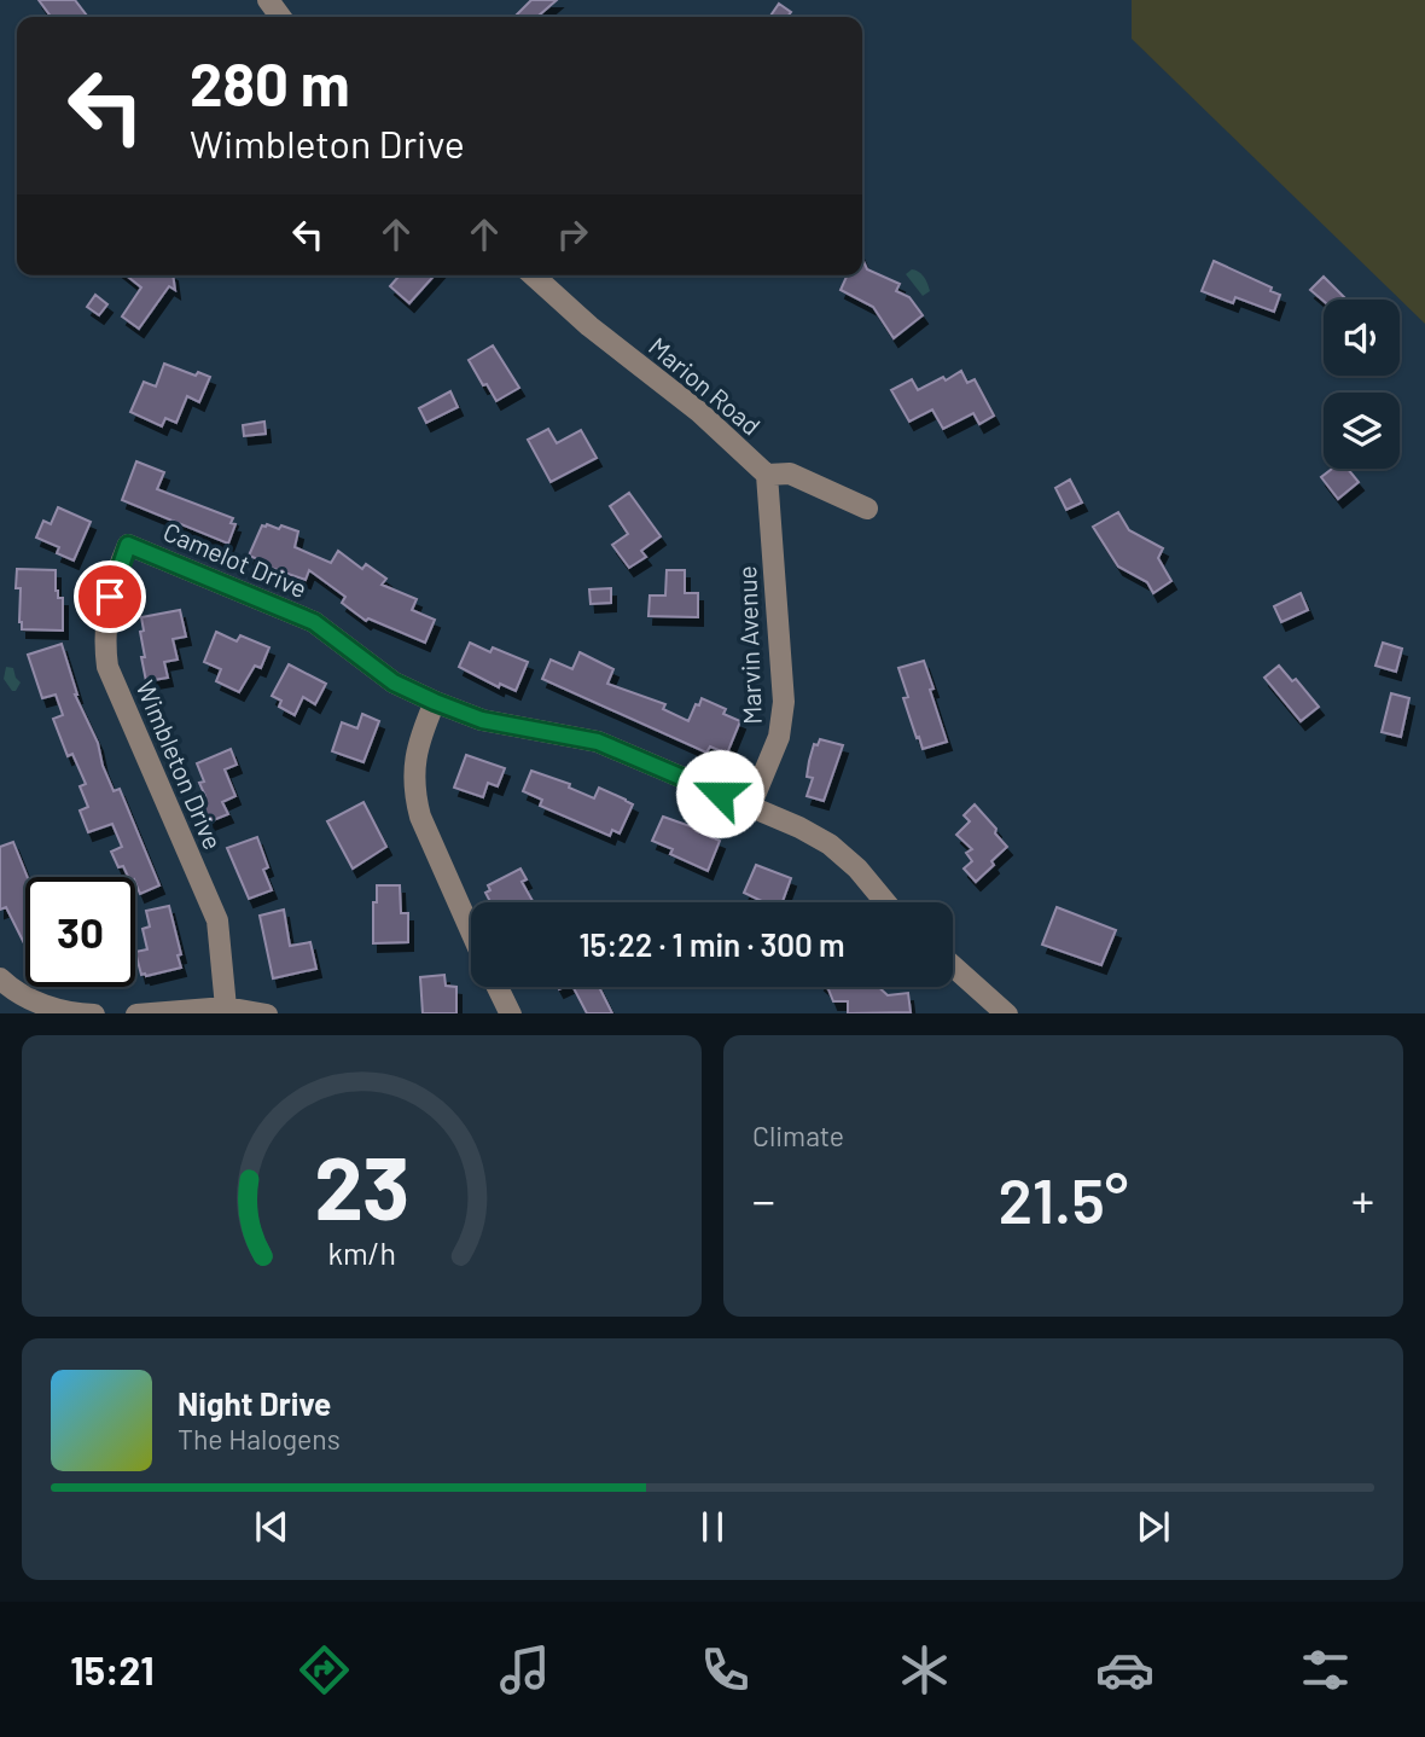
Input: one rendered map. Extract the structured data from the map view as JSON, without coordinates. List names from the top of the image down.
{
  "streets": {
    "street": [
      "Marion Road",
      "Camelot Drive",
      "Marvin Avenue",
      "Wimbleton Drive"
    ]
  },
  "crossings": [
    ["Marion Road", "Marvin Avenue"],
    ["Camelot Drive", "Marvin Avenue"],
    ["Camelot Drive", "Wimbleton Drive"]
  ],
  "page": {
    "turn": ["280 m", "Wimbleton Drive"],
    "limit": "30",
    "trip": "15:22 · 1 min · 300 m",
    "tile": "Climate",
    "heat": ["−", "21.5°", "+"],
    "song": ["Night Drive", "The Halogens"],
    "tabs": "15:21",
    "gauge": ["23", "km/h"]
  }
}
